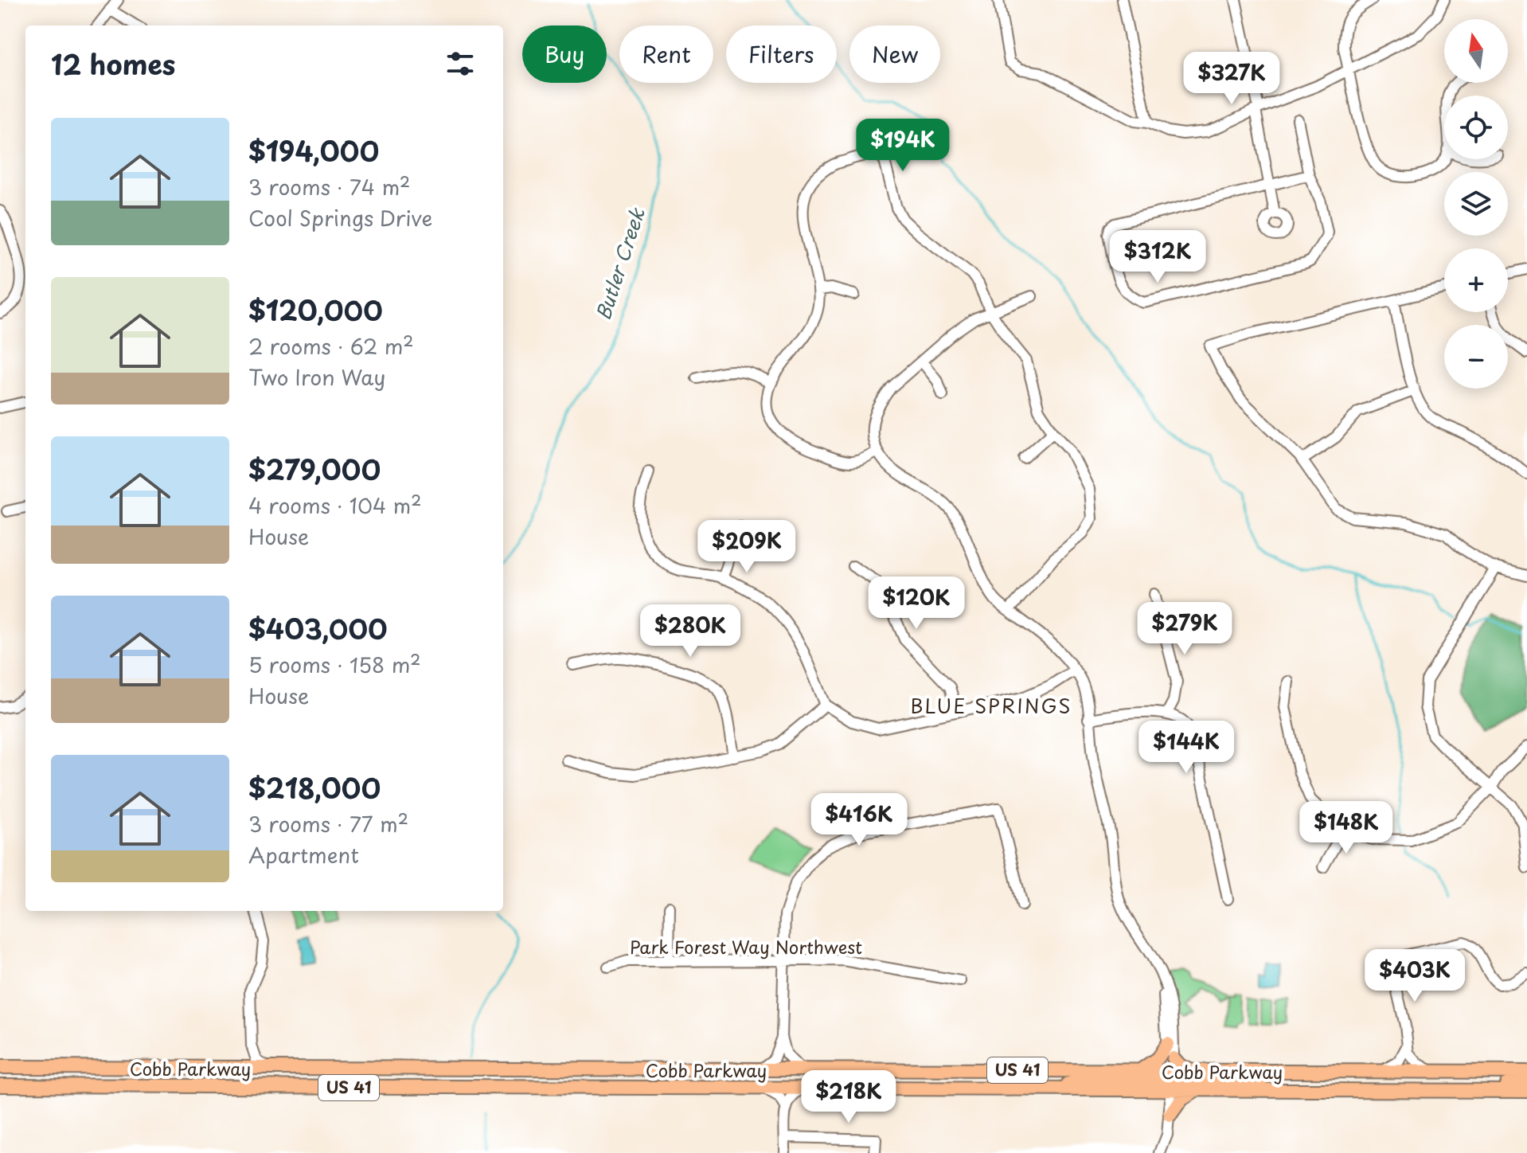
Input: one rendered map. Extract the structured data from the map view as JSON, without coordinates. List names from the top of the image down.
{
  "streets": {
    "main road": ["Cobb Parkway", "US 41"],
    "street": ["Park Forest Way Northwest"]
  },
  "districts": ["BLUE SPRINGS"],
  "water": ["Butler Creek"],
  "north": "top",
  "page": {
    "map_buttons": ["+", "−"],
    "chip": [
      "Buy",
      "Rent",
      "Filters",
      "New"
    ],
    "heading": "12 homes",
    "price": [
      "$327K",
      "$194K",
      "$312K",
      "$209K",
      "$120K",
      "$279K",
      "$280K",
      "$144K",
      "$416K",
      "$148K",
      "$403K",
      "$218K"
    ],
    "list": [
      {
        "name": "$194,000",
        "note": "3 rooms · 74 m² · Cool Springs Drive"
      },
      {
        "name": "$120,000",
        "note": "2 rooms · 62 m² · Two Iron Way"
      },
      {
        "name": "$279,000",
        "note": "4 rooms · 104 m² · House"
      },
      {
        "name": "$403,000",
        "note": "5 rooms · 158 m² · House"
      },
      {
        "name": "$218,000",
        "note": "3 rooms · 77 m² · Apartment"
      }
    ]
  }
}
